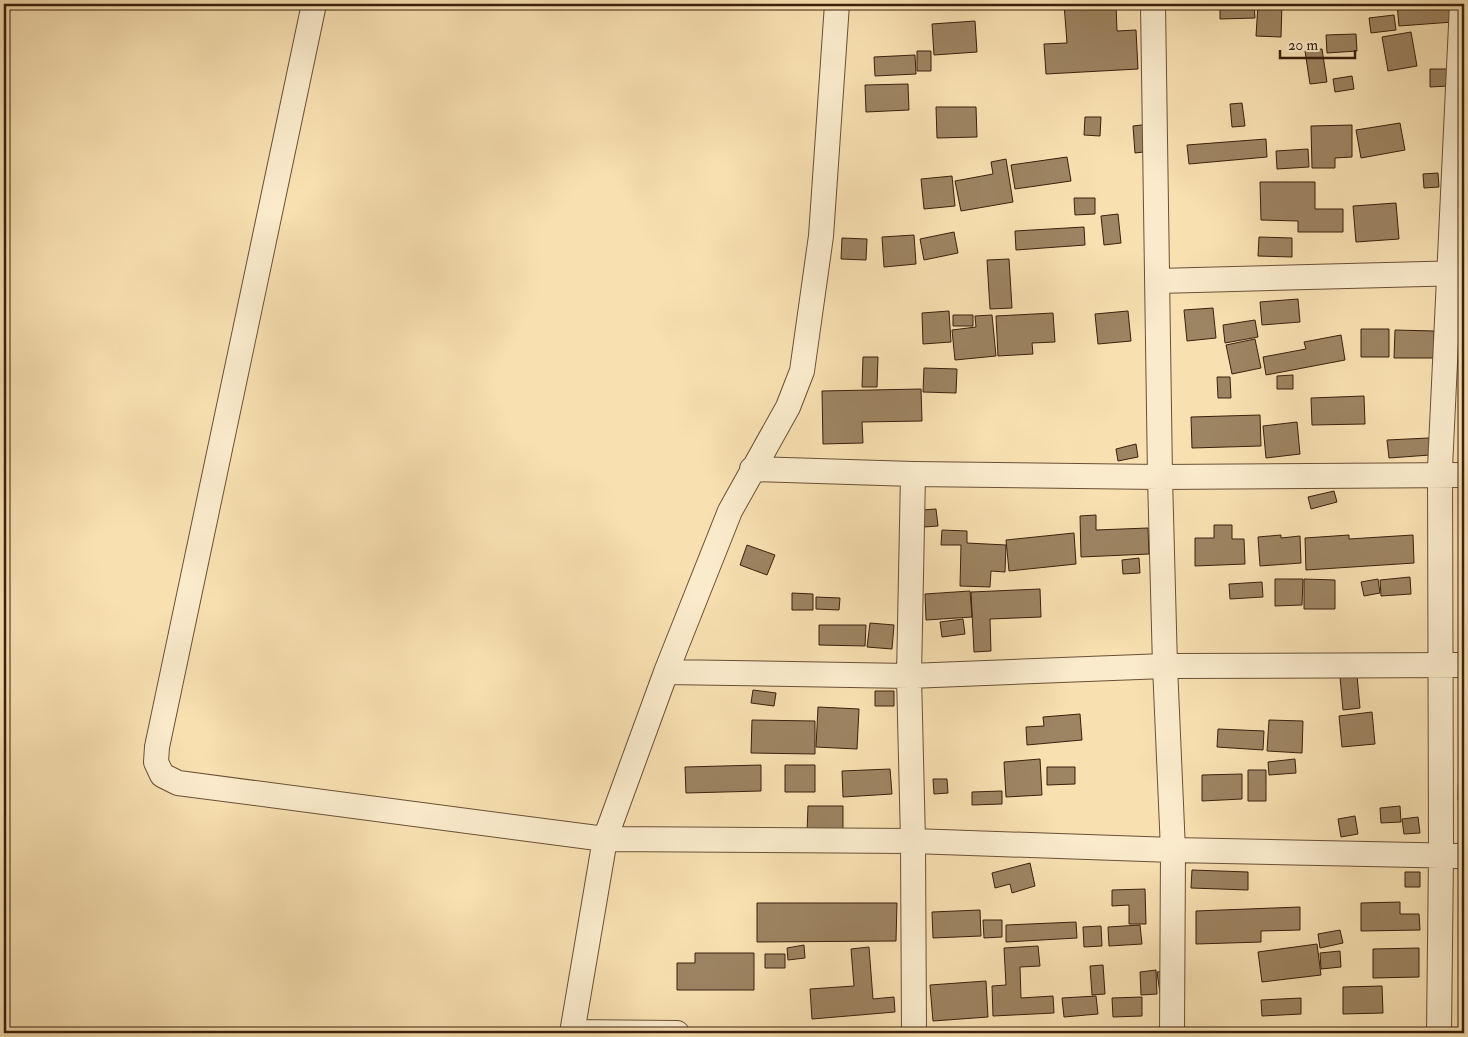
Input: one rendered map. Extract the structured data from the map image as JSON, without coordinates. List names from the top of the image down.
{
  "scale_bar": "20 m"
}
